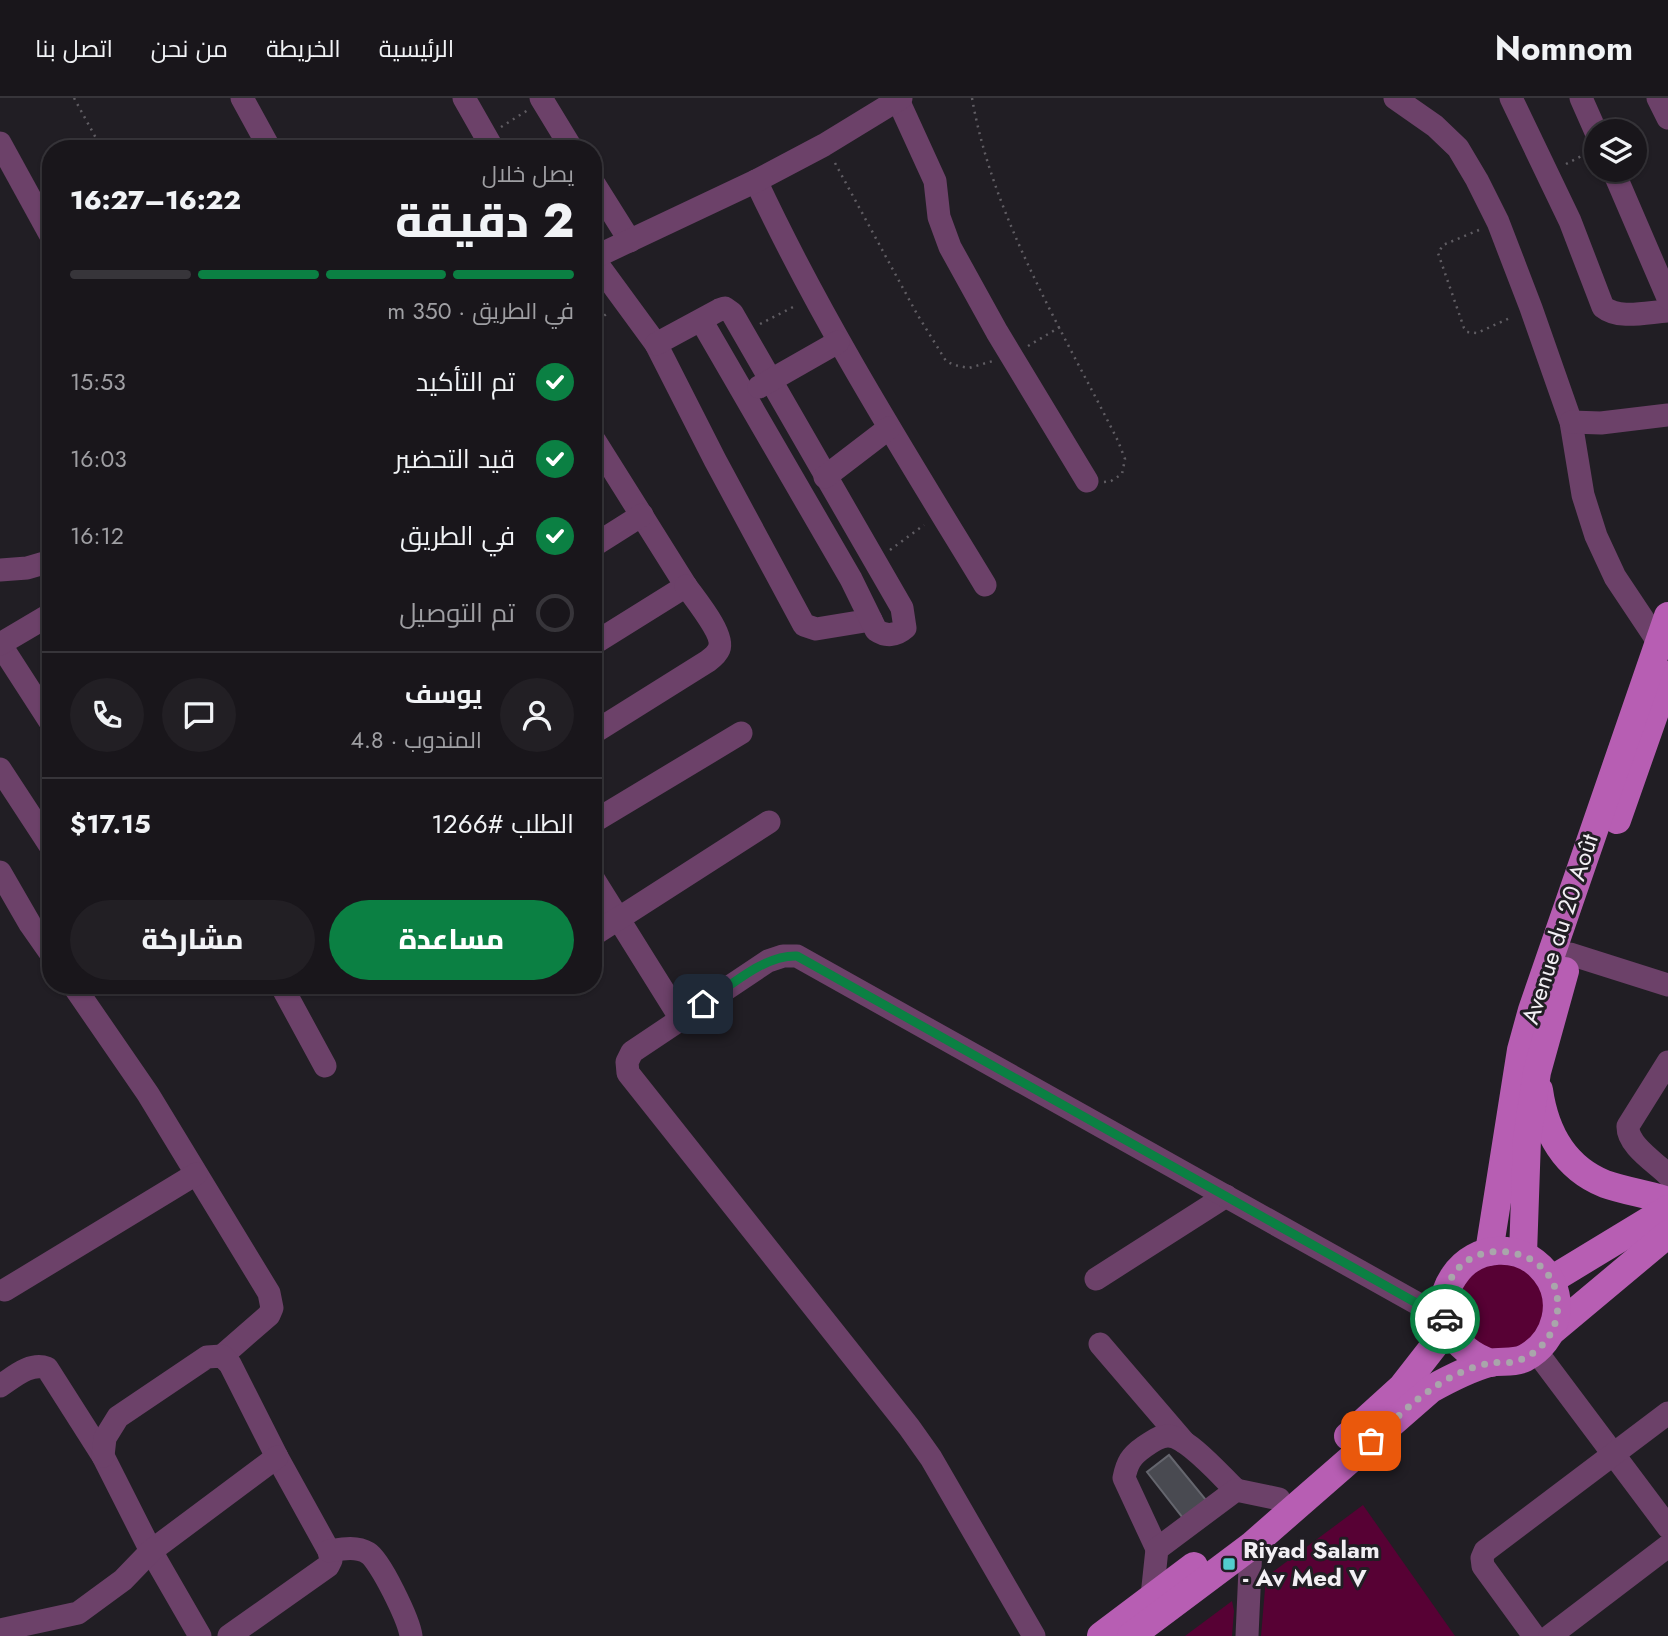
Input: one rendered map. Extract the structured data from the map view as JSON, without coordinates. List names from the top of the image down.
{
  "streets": {
    "main road": ["Avenue du 20 Août"]
  },
  "places": {
    "transit": ["Riyad Salam - Av Med V"]
  },
  "page": {
    "header": "Nomnom",
    "nav": [
      "الرئيسية",
      "الخريطة",
      "من نحن",
      "اتصل بنا"
    ],
    "heading": ["2 دقيقة", "يصل خلال", "16:22–16:27"],
    "panel": [
      "يوسف",
      "المندوب · 4.8",
      "الطلب #1266",
      "$17.15"
    ],
    "bar": "في الطريق · 350 m",
    "list": [
      ["تم التأكيد", "15:53"],
      ["قيد التحضير", "16:03"],
      ["في الطريق", "16:12"],
      "تم التوصيل"
    ],
    "buttons": ["مساعدة", "مشاركة"]
  }
}
